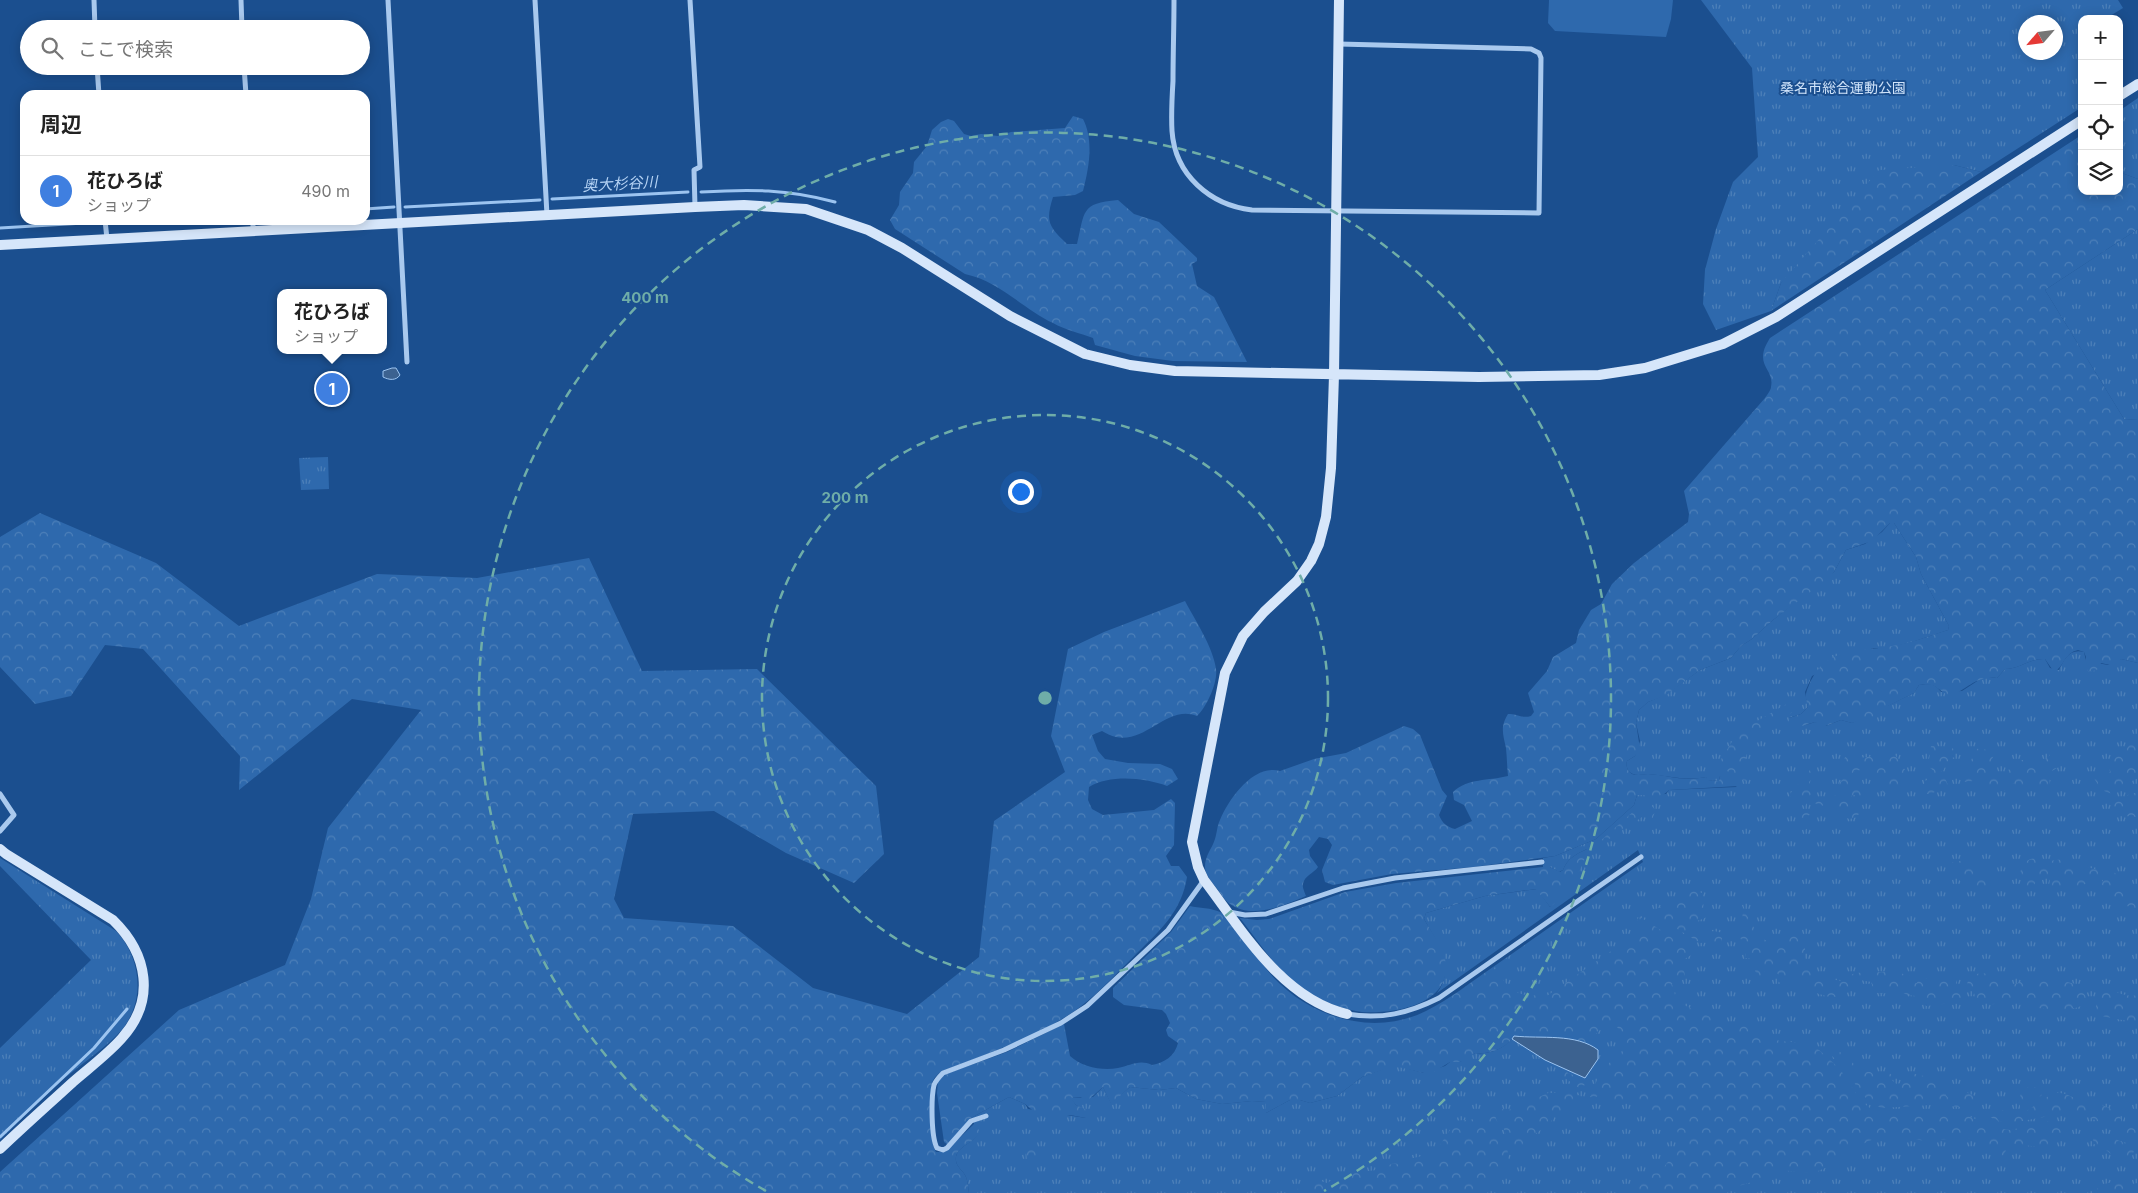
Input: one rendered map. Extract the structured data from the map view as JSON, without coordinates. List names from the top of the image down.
{
  "water": ["奥大杉谷川"],
  "parks": ["桑名市総合運動公園"],
  "north": "bottom left",
  "page": {
    "map_buttons": ["+", "−"],
    "search": "ここで検索",
    "heading": "周辺",
    "list": [
      {
        "mark": "1",
        "name": "花ひろば",
        "note": "ショップ",
        "value": "490 m"
      }
    ],
    "popup": ["花ひろば", "ショップ"],
    "pins": "1"
  },
  "rings": ["400 m", "200 m"]
}
